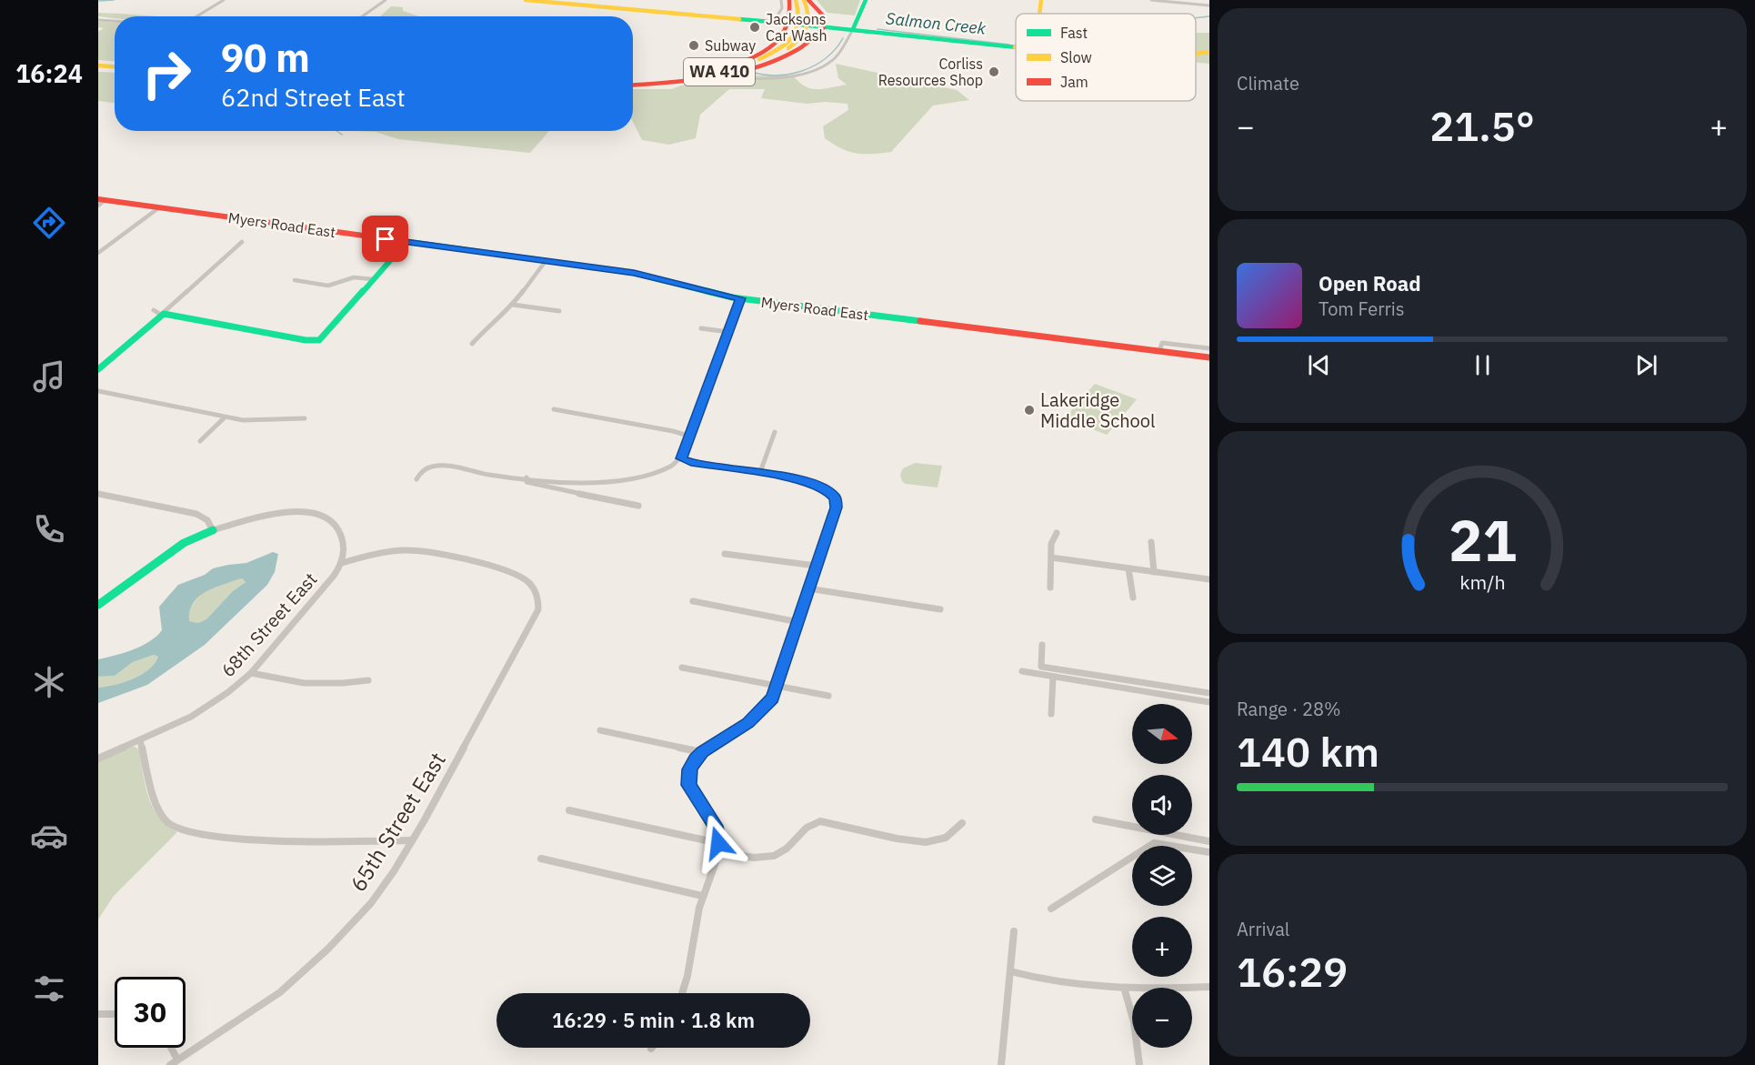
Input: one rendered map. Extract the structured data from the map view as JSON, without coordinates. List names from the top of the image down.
{
  "streets": {
    "main road": ["WA 410", "Myers Road East"],
    "street": ["68th Street East", "65th Street East"]
  },
  "crossings": [
    ["68th Street East", "65th Street East"]
  ],
  "water": ["Salmon Creek"],
  "places": [
    "Jacksons Car Wash",
    "Subway",
    "Corliss Resources Shop",
    "Lakeridge Middle School"
  ],
  "legend": ["Fast", "Slow", "Jam"],
  "north": "right",
  "page": {
    "tabs": "16:24",
    "tile": [
      "Climate",
      ["Range · 28%", "140 km"],
      ["Arrival", "16:29"]
    ],
    "turn": ["90 m", "62nd Street East"],
    "heat": ["−", "21.5°", "+"],
    "song": ["Open Road", "Tom Ferris"],
    "map_buttons": ["+", "−"],
    "limit": "30",
    "trip": "16:29 · 5 min · 1.8 km",
    "gauge": ["21", "km/h"]
  }
}
